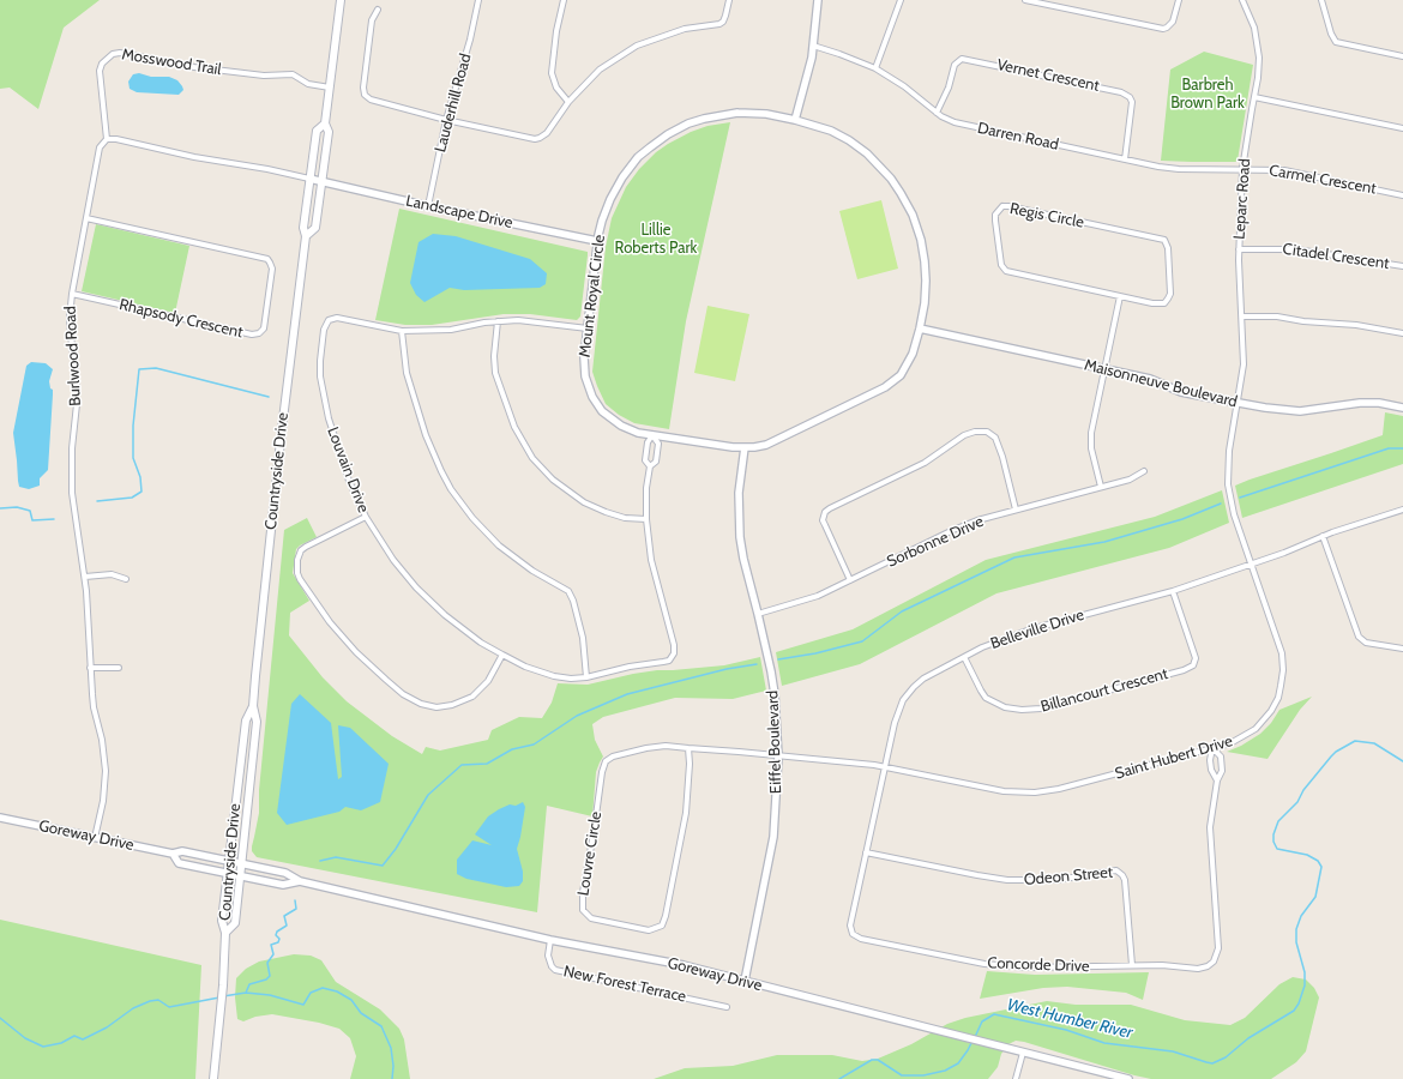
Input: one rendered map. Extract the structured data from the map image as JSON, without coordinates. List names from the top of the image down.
{
  "streets": {
    "main road": ["Countryside Drive"],
    "street": [
      "Mosswood Trail",
      "Vernet Crescent",
      "Lauderhill Road",
      "Darren Road",
      "Carmel Crescent",
      "Leparc Road",
      "Landscape Drive",
      "Regis Circle",
      "Citadel Crescent",
      "Mount Royal Circle",
      "Rhapsody Crescent",
      "Burlwood Road",
      "Maisonneuve Boulevard",
      "Louvain Drive",
      "Sorbonne Drive",
      "Belleville Drive",
      "Billancourt Crescent",
      "Eiffel Boulevard",
      "Saint Hubert Drive",
      "Goreway Drive",
      "Louvre Circle",
      "Odeon Street",
      "Concorde Drive",
      "New Forest Terrace"
    ]
  },
  "crossings": [
    ["Mosswood Trail", "Burlwood Road"],
    ["Mosswood Trail", "Countryside Drive"],
    ["Vernet Crescent", "Darren Road"],
    ["Lauderhill Road", "Landscape Drive"],
    ["Darren Road", "Carmel Crescent"],
    ["Darren Road", "Leparc Road"],
    ["Carmel Crescent", "Leparc Road"],
    ["Leparc Road", "Citadel Crescent"],
    ["Leparc Road", "Maisonneuve Boulevard"],
    ["Leparc Road", "Saint Hubert Drive"],
    ["Landscape Drive", "Mount Royal Circle"],
    ["Landscape Drive", "Countryside Drive"],
    ["Mount Royal Circle", "Maisonneuve Boulevard"],
    ["Mount Royal Circle", "Louvain Drive"],
    ["Mount Royal Circle", "Eiffel Boulevard"],
    ["Rhapsody Crescent", "Burlwood Road"],
    ["Burlwood Road", "Goreway Drive"],
    ["Maisonneuve Boulevard", "Saint Hubert Drive"],
    ["Countryside Drive", "Goreway Drive"],
    ["Sorbonne Drive", "Eiffel Boulevard"],
    ["Belleville Drive", "Billancourt Crescent"],
    ["Belleville Drive", "Saint Hubert Drive"],
    ["Belleville Drive", "Concorde Drive"],
    ["Eiffel Boulevard", "Saint Hubert Drive"],
    ["Eiffel Boulevard", "Goreway Drive"],
    ["Eiffel Boulevard", "Louvre Circle"],
    ["Saint Hubert Drive", "Louvre Circle"],
    ["Saint Hubert Drive", "Concorde Drive"],
    ["Goreway Drive", "New Forest Terrace"],
    ["Odeon Street", "Concorde Drive"]
  ],
  "water": ["West Humber River"],
  "parks": ["Barbreh Brown Park", "Lillie Roberts Park"]
}
